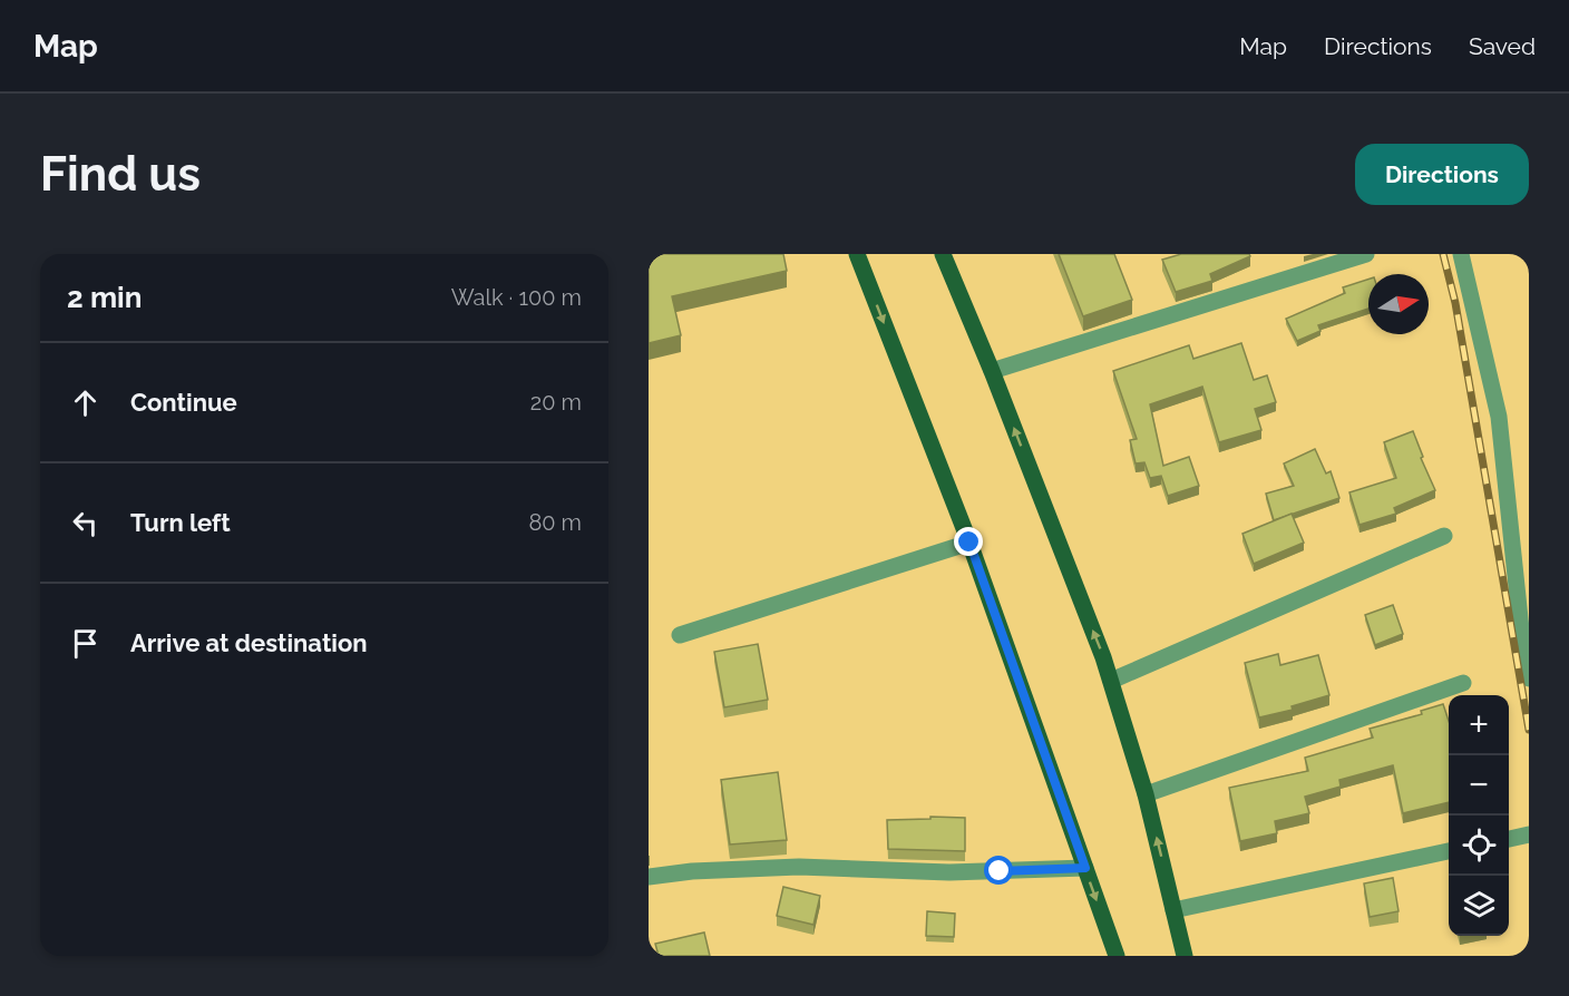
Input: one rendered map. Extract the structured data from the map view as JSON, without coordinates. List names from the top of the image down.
{
  "north": "right",
  "page": {
    "header": "Map",
    "nav": ["Map", "Directions", "Saved"],
    "buttons": "Directions",
    "title": "Find us",
    "heading": ["2 min", "Walk · 100 m"],
    "list": [
      ["Continue", "20 m"],
      ["Turn left", "80 m"],
      "Arrive at destination"
    ],
    "map_buttons": ["+", "−"]
  }
}
